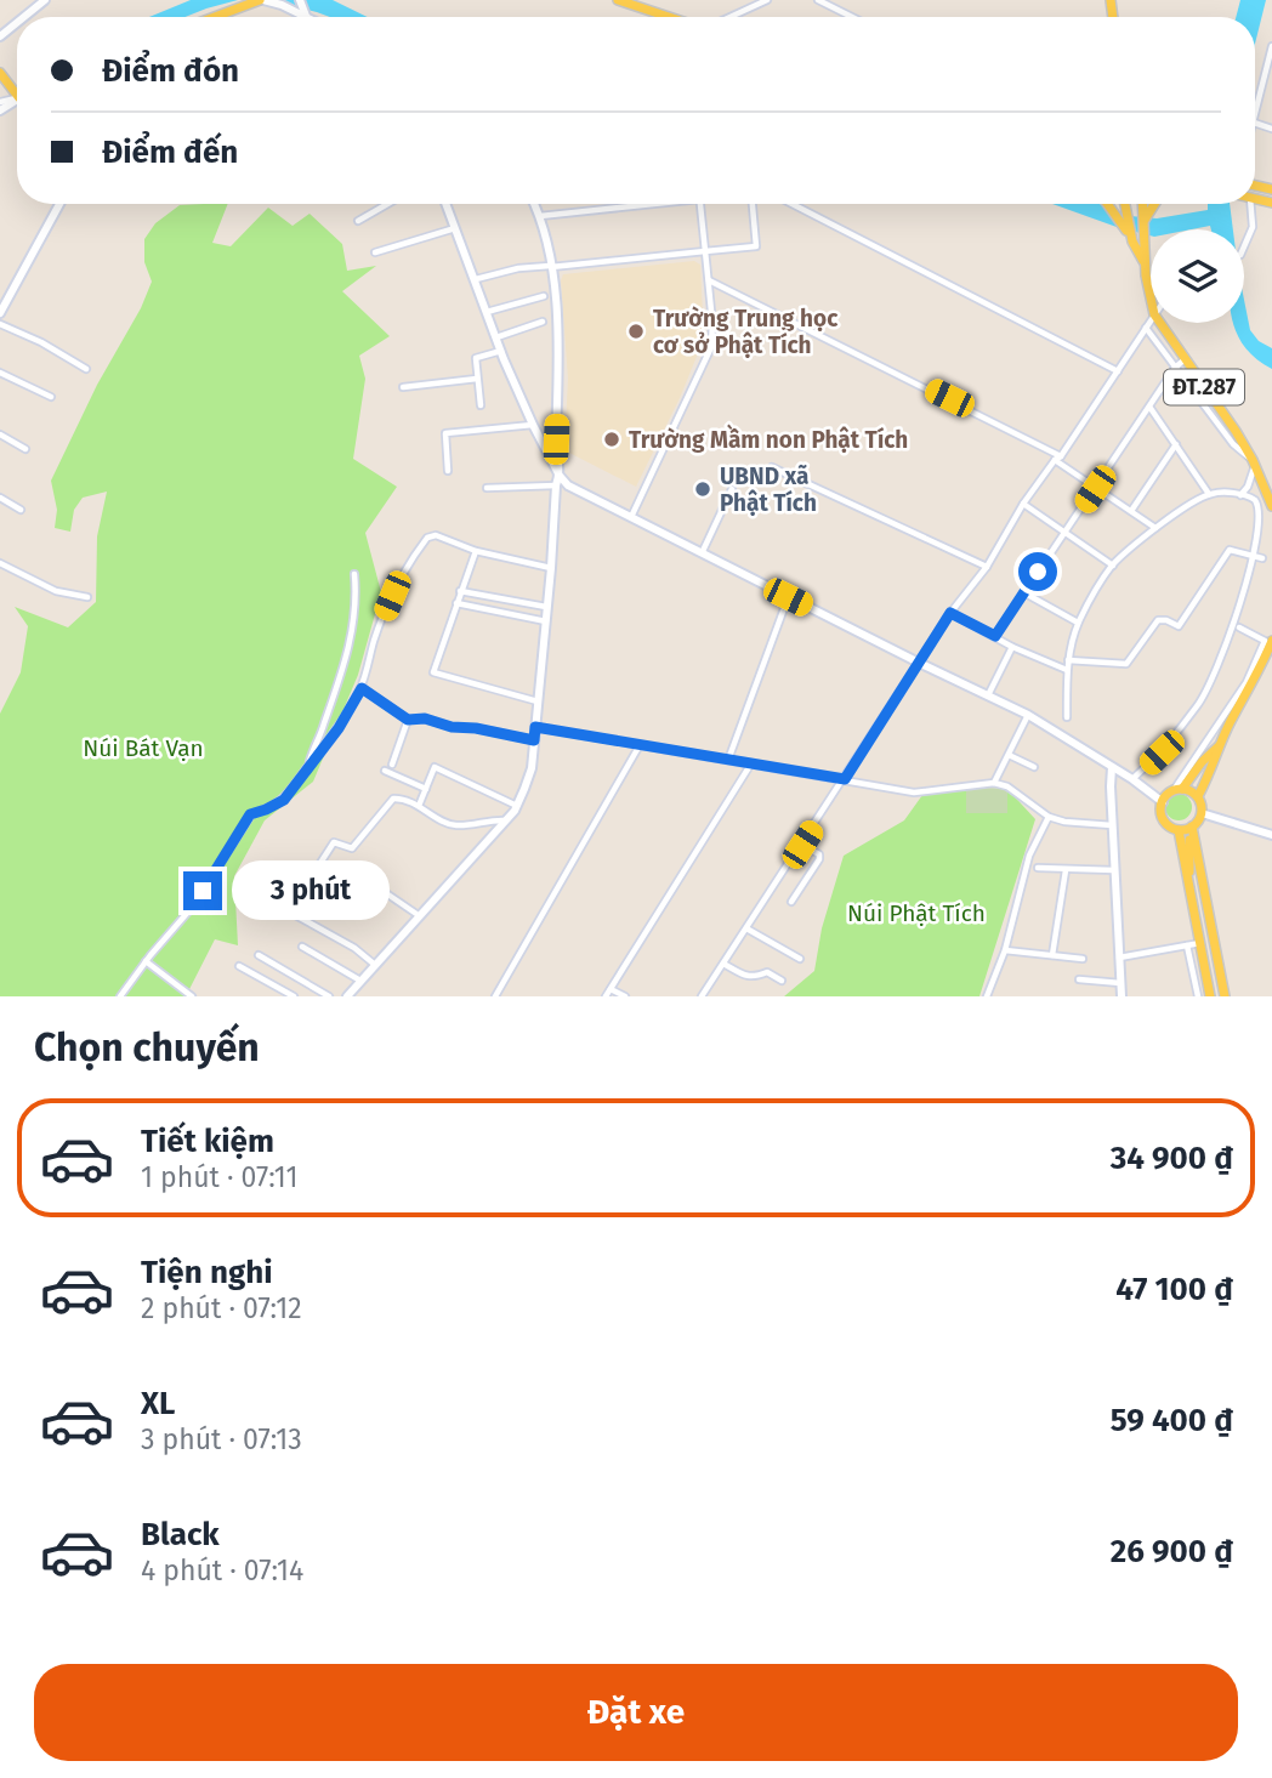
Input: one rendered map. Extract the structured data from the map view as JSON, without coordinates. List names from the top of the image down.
{
  "streets": {
    "main road": ["ĐT.287"]
  },
  "parks": ["Núi Bát Vạn", "Núi Phật Tích"],
  "places": ["Trường Trung học cơ sở Phật Tích", "Trường Mầm non Phật Tích", "UBND xã Phật Tích"],
  "page": {
    "banner": ["Điểm đón", "Điểm đến"],
    "bubble": "3 phút",
    "heading": "Chọn chuyến",
    "list": [
      {
        "name": "Tiết kiệm",
        "note": "1 phút · 07:11",
        "value": "34 900 ₫"
      },
      {
        "name": "Tiện nghi",
        "note": "2 phút · 07:12",
        "value": "47 100 ₫"
      },
      {
        "name": "XL",
        "note": "3 phút · 07:13",
        "value": "59 400 ₫"
      },
      {
        "name": "Black",
        "note": "4 phút · 07:14",
        "value": "26 900 ₫"
      }
    ],
    "buttons": "Đặt xe"
  }
}
